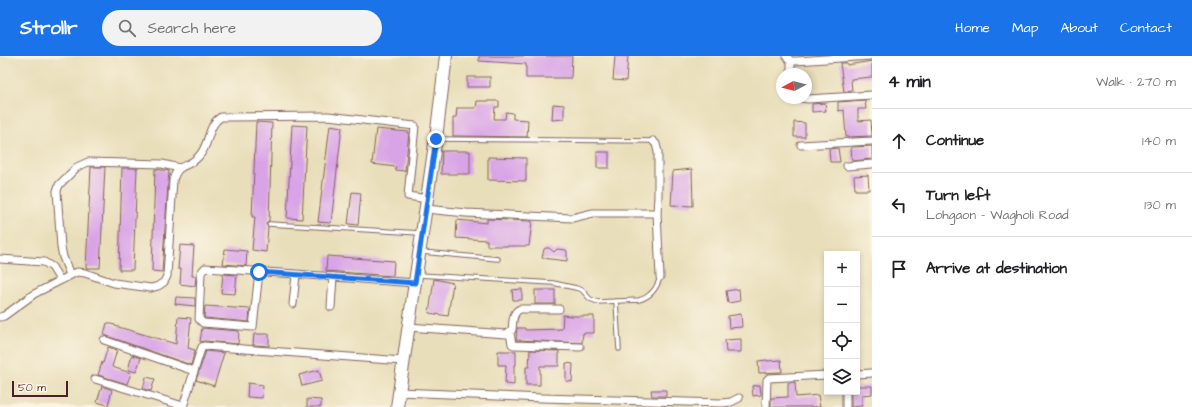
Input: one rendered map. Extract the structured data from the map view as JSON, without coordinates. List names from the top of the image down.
{
  "scale_bar": "50 m",
  "north": "left",
  "page": {
    "header": "Strollr",
    "search": "Search here",
    "nav": [
      "Home",
      "Map",
      "About",
      "Contact"
    ],
    "heading": ["4 min", "Walk · 270 m"],
    "list": [
      ["Continue", "140 m"],
      ["Turn left", "Lohgaon - Wagholi Road", "130 m"],
      "Arrive at destination"
    ],
    "map_buttons": ["+", "−"],
    "scale": "50 m"
  }
}
